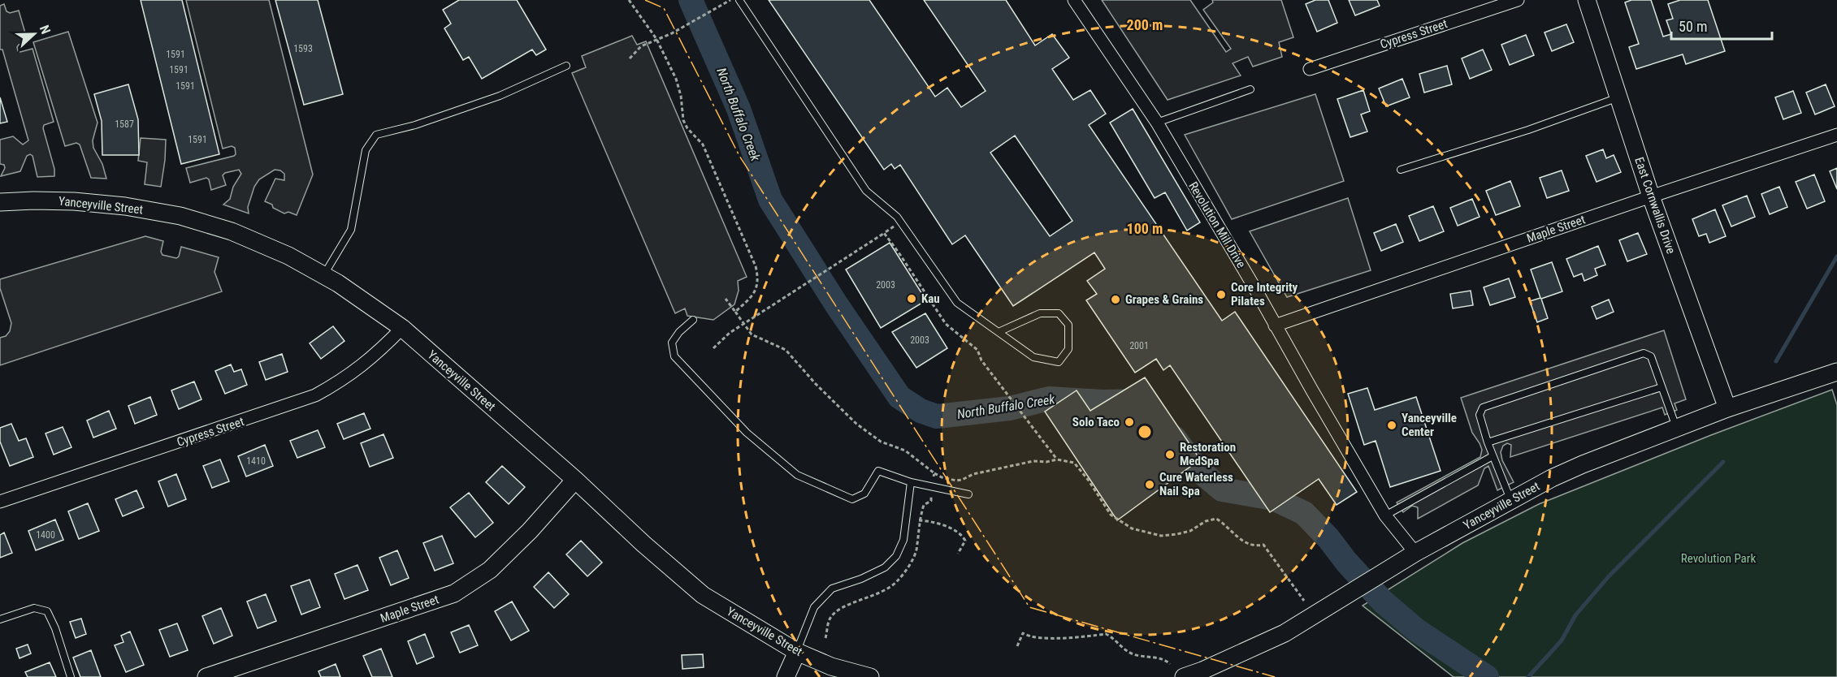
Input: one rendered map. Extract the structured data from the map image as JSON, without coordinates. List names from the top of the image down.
{
  "streets": {
    "main road": ["Yanceyville Street", "East Cornwallis Drive", "Maple Street"],
    "street": ["Cypress Street", "Revolution Mill Drive"]
  },
  "crossings": [
    ["Cypress Street", "Yanceyville Street"],
    ["Yanceyville Street", "East Cornwallis Drive"],
    ["Yanceyville Street", "Revolution Mill Drive"],
    ["Yanceyville Street", "Maple Street"],
    ["East Cornwallis Drive", "Maple Street"],
    ["Revolution Mill Drive", "Maple Street"]
  ],
  "water": ["North Buffalo Creek"],
  "parks": ["Revolution Park"],
  "places": [
    "Core Integrity Pilates",
    "Kau",
    "Grapes & Grains",
    "Solo Taco",
    "Yanceyville Center",
    "Restoration MedSpa",
    "Cure Waterless Nail Spa"
  ],
  "house_numbers": [
    "1593",
    "1591",
    "1591",
    "1591",
    "1587",
    "1591",
    "2003",
    "2003",
    "2001",
    "1410",
    "1400"
  ],
  "scale_bar": "50 m",
  "north": "right",
  "rings": ["200 m", "100 m"]
}
